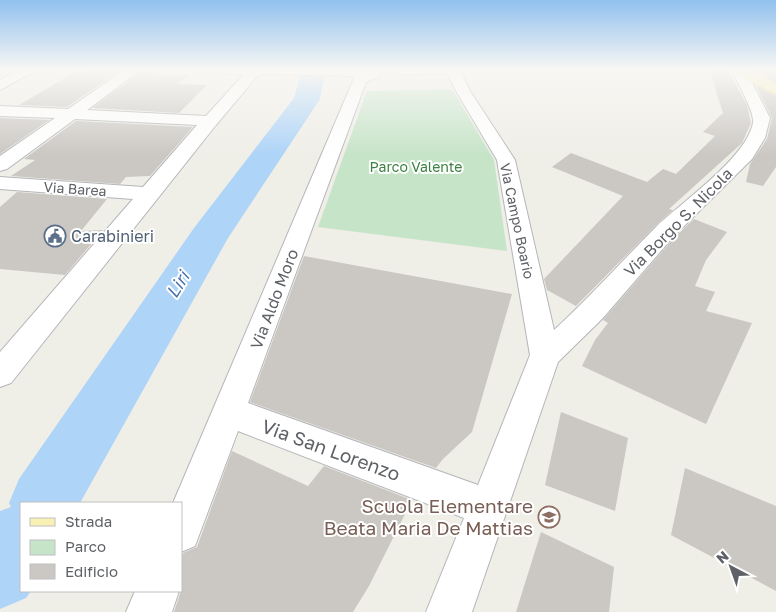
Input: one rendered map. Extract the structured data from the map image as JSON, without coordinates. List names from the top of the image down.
{
  "streets": {
    "street": [
      "Via Barea",
      "Via Campo Boario",
      "Via Borgo S. Nicola",
      "Via Aldo Moro",
      "Via San Lorenzo"
    ]
  },
  "crossings": [
    ["Via Campo Boario", "Via Borgo S. Nicola"],
    ["Via Aldo Moro", "Via San Lorenzo"]
  ],
  "water": ["Liri"],
  "parks": ["Parco Valente"],
  "places": {
    "public building": ["Carabinieri"],
    "school or university": ["Scuola Elementare Beata Maria De Mattias"]
  },
  "legend": ["Strada", "Parco", "Edificio"],
  "north": "top left"
}
